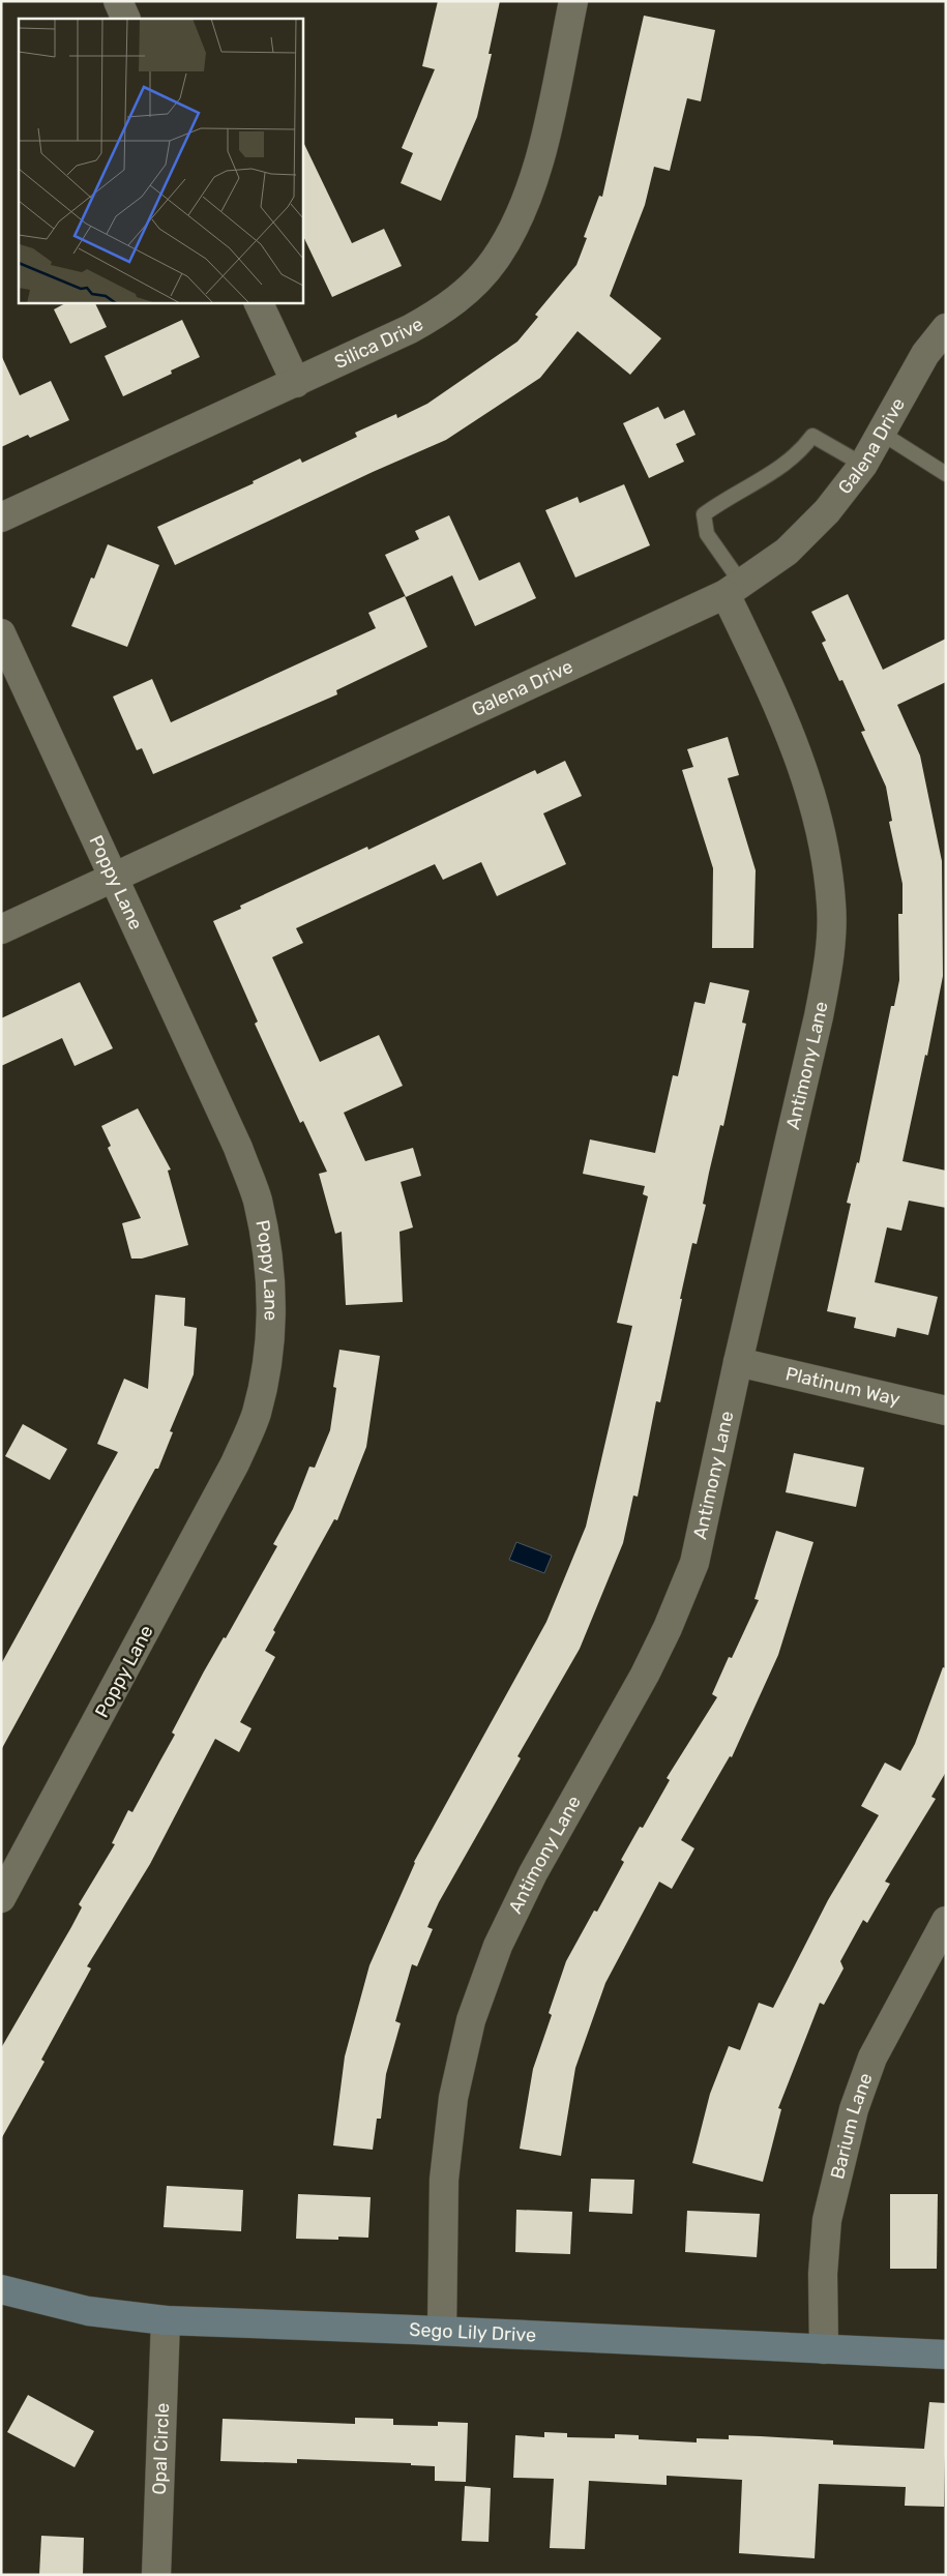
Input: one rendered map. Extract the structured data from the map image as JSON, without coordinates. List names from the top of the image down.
{
  "streets": {
    "main road": ["Sego Lily Drive"],
    "street": [
      "Silica Drive",
      "Galena Drive",
      "Poppy Lane",
      "Antimony Lane",
      "Platinum Way",
      "Barium Lane",
      "Opal Circle"
    ]
  },
  "crossings": [
    ["Galena Drive", "Poppy Lane"],
    ["Galena Drive", "Antimony Lane"],
    ["Antimony Lane", "Platinum Way"],
    ["Antimony Lane", "Sego Lily Drive"],
    ["Barium Lane", "Sego Lily Drive"],
    ["Sego Lily Drive", "Opal Circle"]
  ]
}
